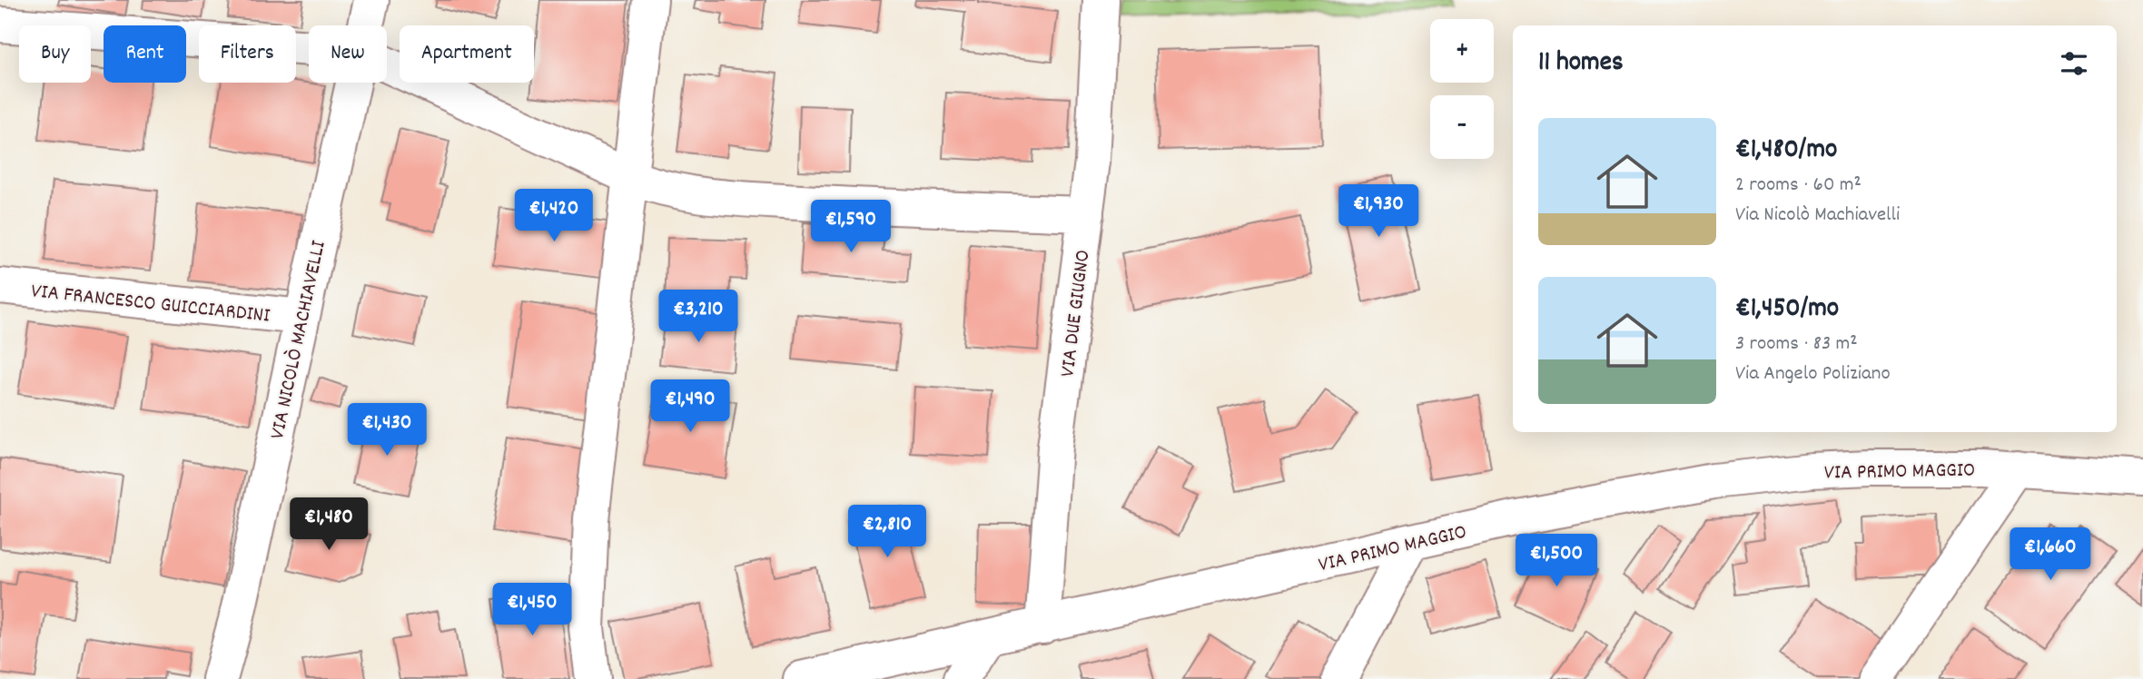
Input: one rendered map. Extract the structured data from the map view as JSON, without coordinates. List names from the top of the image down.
{
  "streets": {
    "street": [
      "VIA FRANCESCO GUICCIARDINI",
      "VIA DUE GIUGNO",
      "VIA NICOLÒ MACHIAVELLI",
      "VIA PRIMO MAGGIO"
    ]
  },
  "crossings": [
    ["VIA FRANCESCO GUICCIARDINI", "VIA NICOLÒ MACHIAVELLI"],
    ["VIA DUE GIUGNO", "VIA PRIMO MAGGIO"]
  ],
  "page": {
    "map_buttons": ["+", "−"],
    "chip": [
      "Buy",
      "Rent",
      "Filters",
      "New",
      "Apartment"
    ],
    "heading": "11 homes",
    "list": [
      {
        "name": "€1,480/mo",
        "note": "2 rooms · 60 m² · Via Nicolò Machiavelli"
      },
      {
        "name": "€1,450/mo",
        "note": "3 rooms · 83 m² · Via Angelo Poliziano"
      }
    ],
    "price": [
      "€1,930",
      "€1,420",
      "€1,590",
      "€3,210",
      "€1,490",
      "€1,430",
      "€1,480",
      "€2,810",
      "€1,660",
      "€1,500",
      "€1,450"
    ]
  }
}
